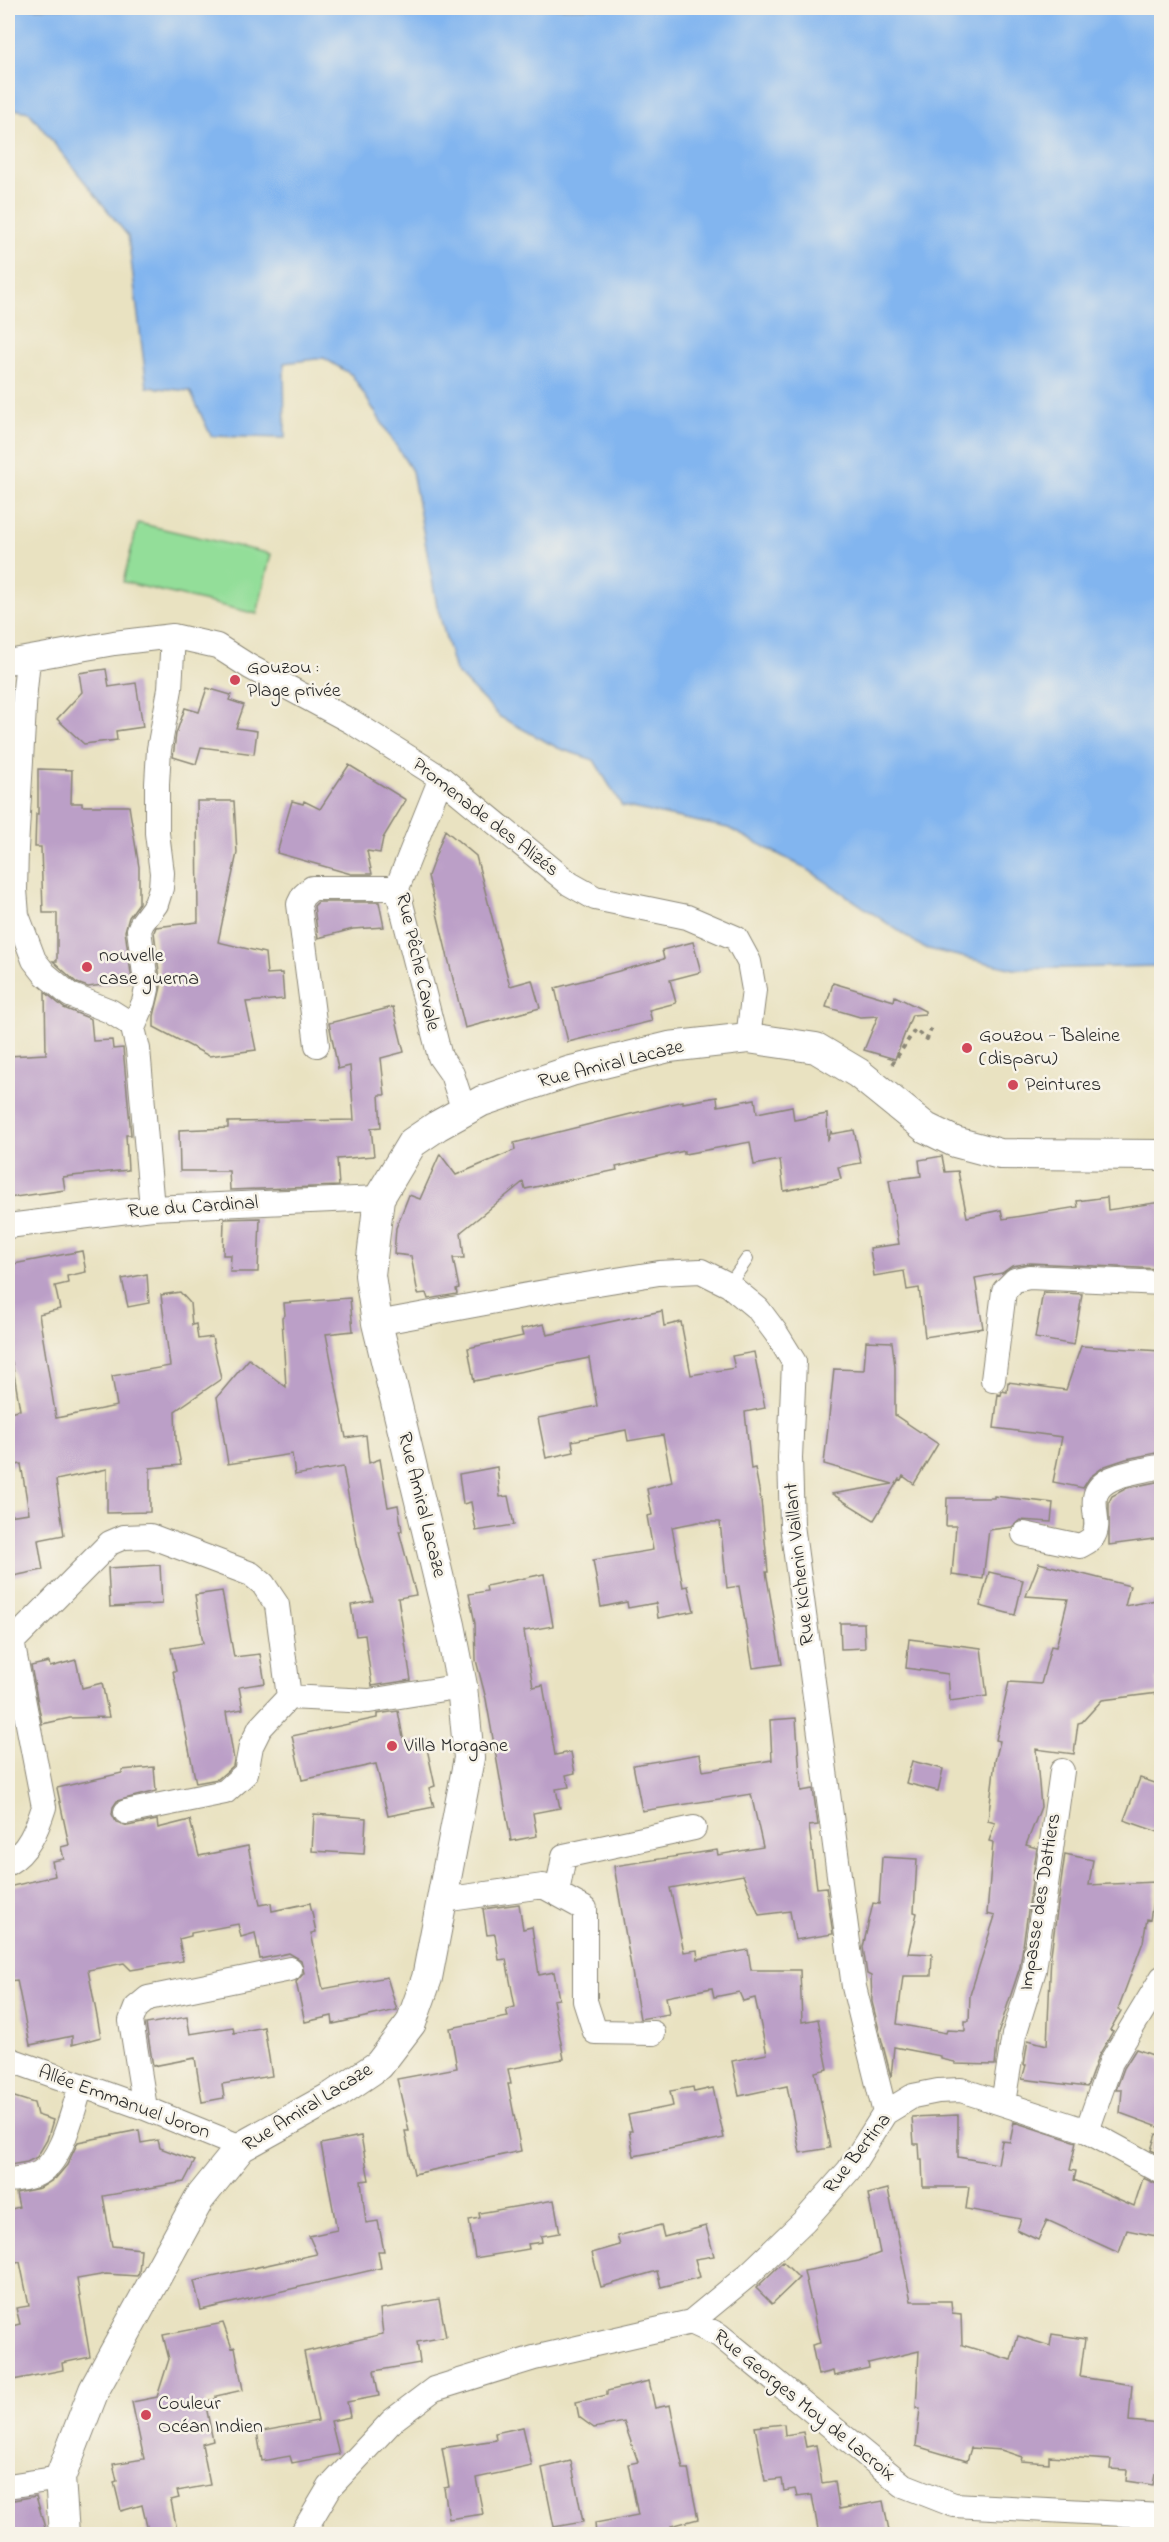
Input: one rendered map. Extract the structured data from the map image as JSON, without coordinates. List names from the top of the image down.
{
  "streets": {
    "street": [
      "Promenade des Alizés",
      "Rue Pêche Cavale",
      "Rue Amiral Lacaze",
      "Rue du Cardinal",
      "Rue Kichenin Vaillant",
      "Impasse des Dattiers",
      "Allée Emmanuel Joron",
      "Rue Bertina",
      "Rue Georges Moy de Lacroix"
    ]
  },
  "crossings": [
    ["Promenade des Alizés", "Rue Pêche Cavale"],
    ["Promenade des Alizés", "Rue Amiral Lacaze"],
    ["Rue Pêche Cavale", "Rue Amiral Lacaze"],
    ["Rue Amiral Lacaze", "Rue du Cardinal"],
    ["Rue Amiral Lacaze", "Rue Kichenin Vaillant"],
    ["Rue Amiral Lacaze", "Allée Emmanuel Joron"],
    ["Rue Kichenin Vaillant", "Rue Bertina"],
    ["Impasse des Dattiers", "Rue Bertina"],
    ["Rue Bertina", "Rue Georges Moy de Lacroix"]
  ],
  "places": [
    "Gouzou : Plage privée",
    "nouvelle case guerna",
    "Gouzou - Baleine (disparu)",
    "Peintures",
    "Villa Morgane",
    "Couleur Océan Indien"
  ]
}
